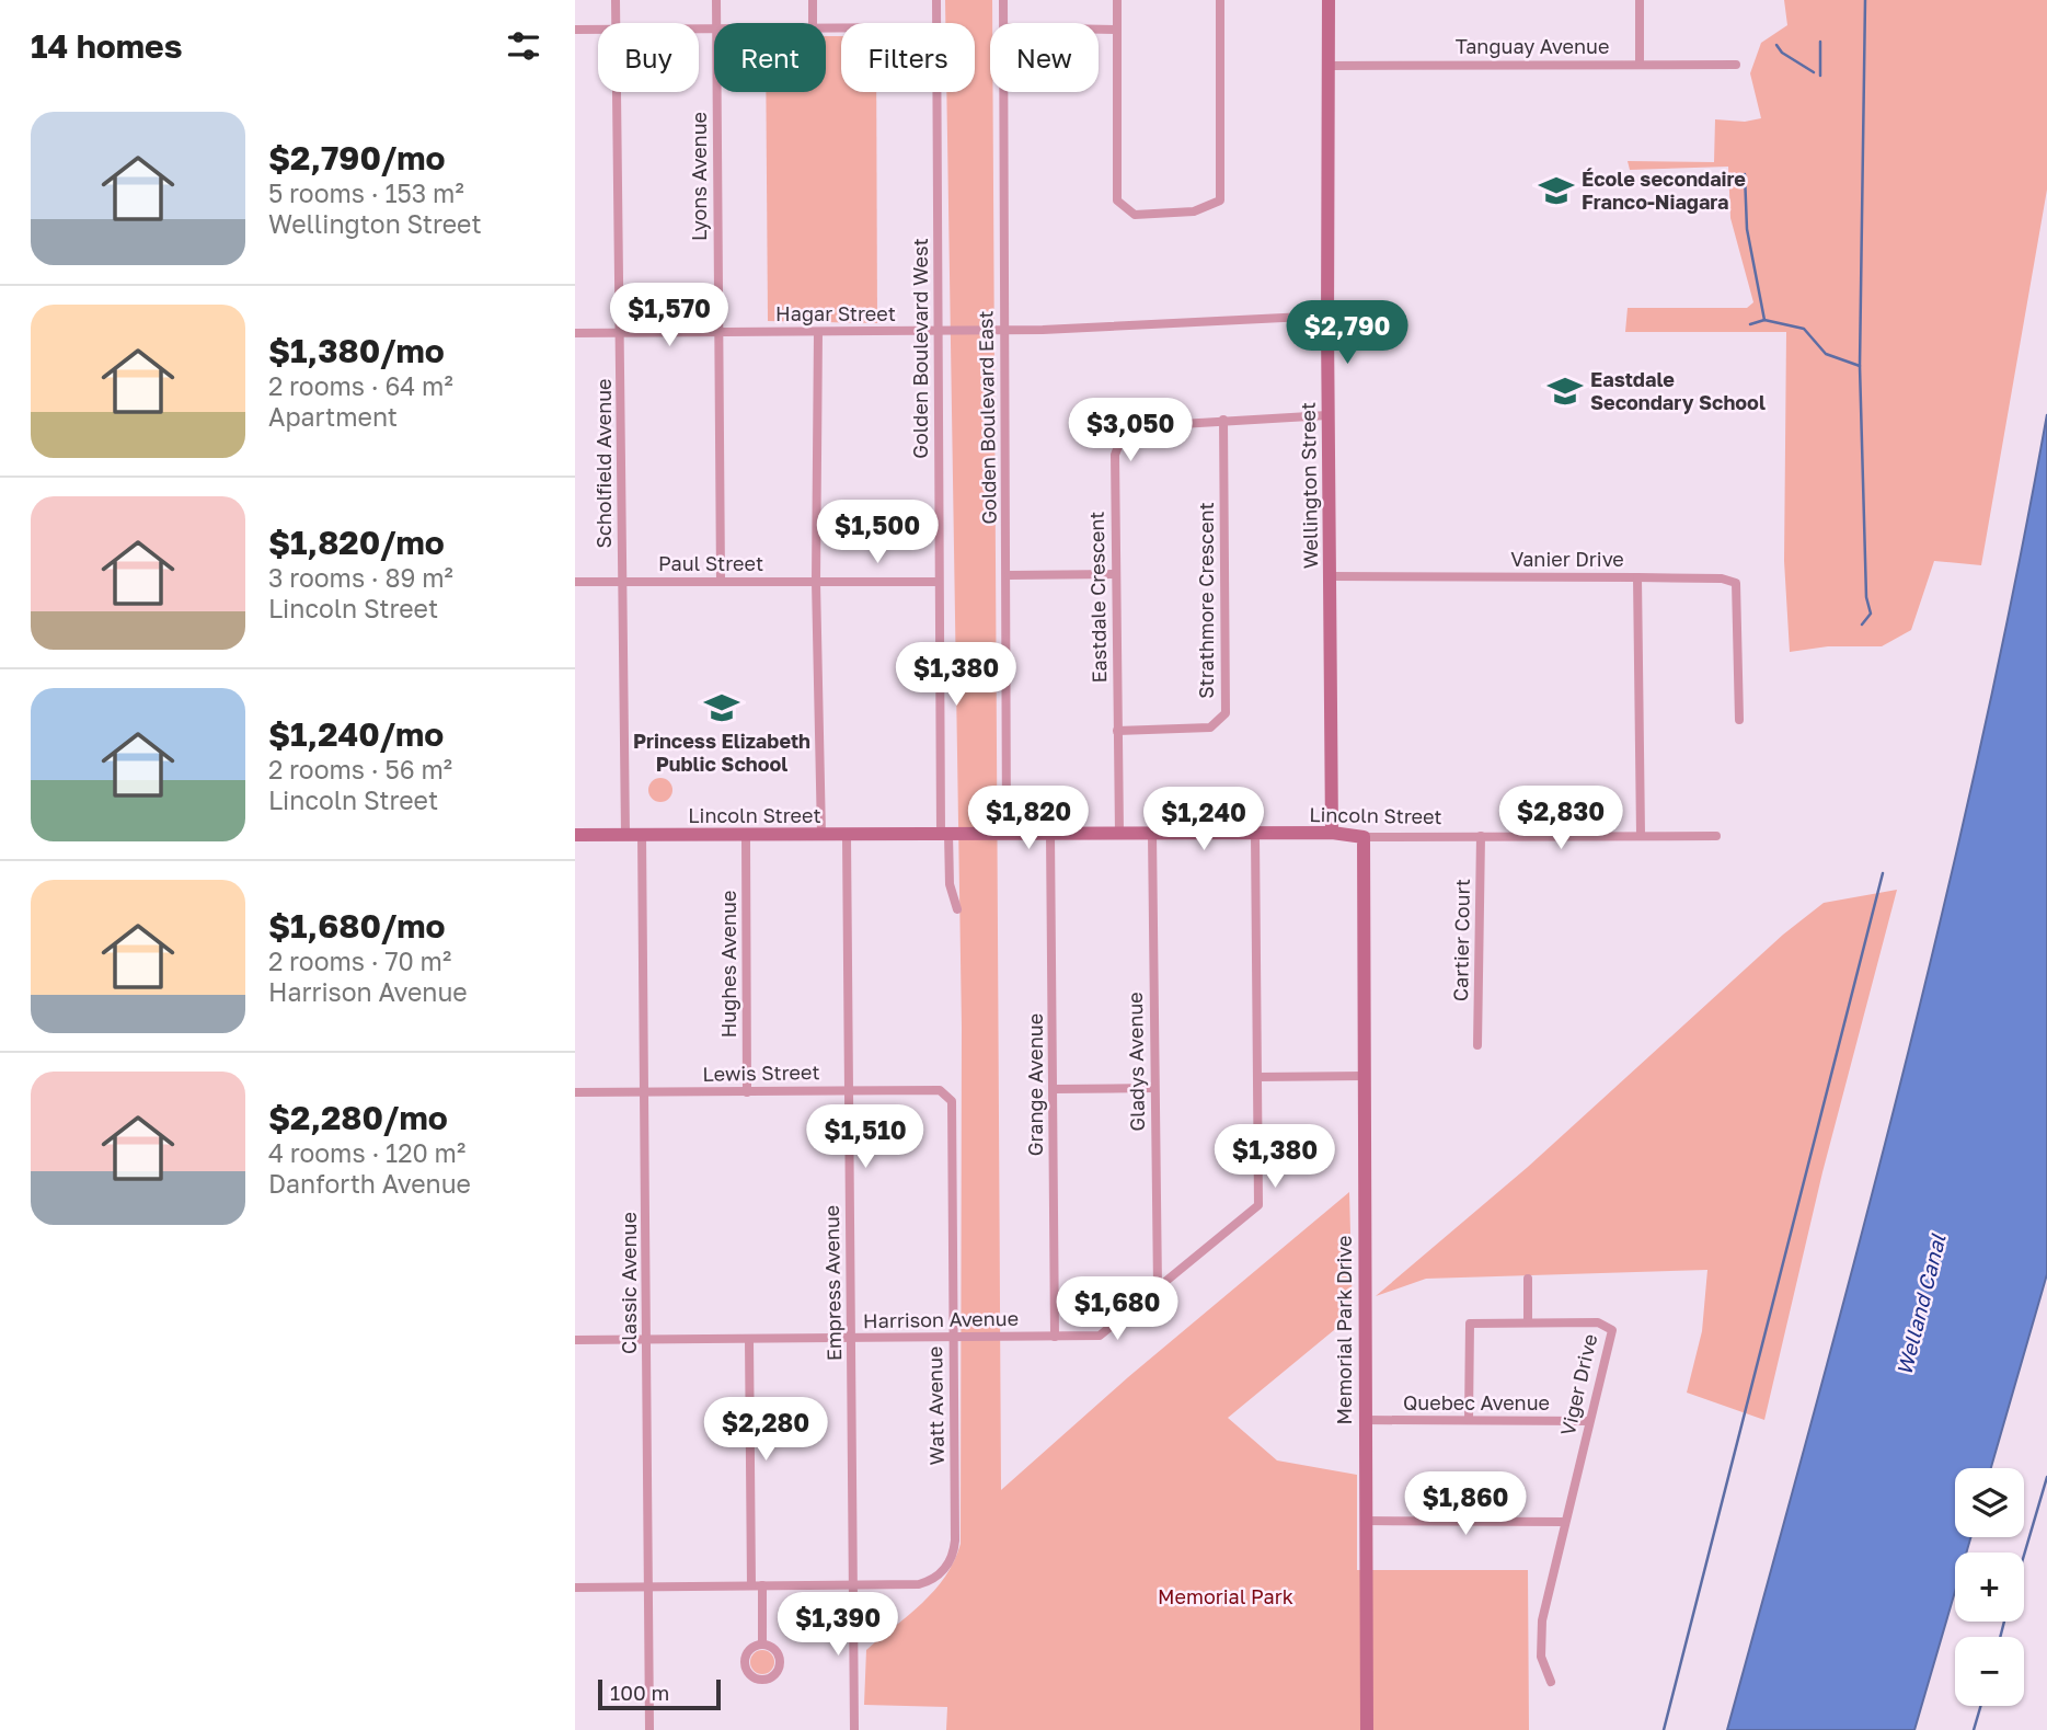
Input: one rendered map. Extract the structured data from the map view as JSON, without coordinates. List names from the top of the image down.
{
  "streets": {
    "main road": ["Wellington Street", "Lincoln Street", "Memorial Park Drive"],
    "street": [
      "Tanguay Avenue",
      "Lyons Avenue",
      "Hagar Street",
      "Golden Boulevard West",
      "Golden Boulevard East",
      "Scholfield Avenue",
      "Vanier Drive",
      "Paul Street",
      "Eastdale Crescent",
      "Strathmore Crescent",
      "Cartier Court",
      "Hughes Avenue",
      "Gladys Avenue",
      "Lewis Street",
      "Grange Avenue",
      "Classic Avenue",
      "Empress Avenue",
      "Harrison Avenue",
      "Viger Drive",
      "Quebec Avenue",
      "Watt Avenue"
    ]
  },
  "crossings": [
    ["Tanguay Avenue", "Wellington Street"],
    ["Lyons Avenue", "Hagar Street"],
    ["Lyons Avenue", "Paul Street"],
    ["Hagar Street", "Golden Boulevard West"],
    ["Hagar Street", "Golden Boulevard East"],
    ["Hagar Street", "Scholfield Avenue"],
    ["Hagar Street", "Wellington Street"],
    ["Golden Boulevard West", "Paul Street"],
    ["Golden Boulevard West", "Lincoln Street"],
    ["Golden Boulevard East", "Lincoln Street"],
    ["Scholfield Avenue", "Paul Street"],
    ["Scholfield Avenue", "Lincoln Street"],
    ["Wellington Street", "Vanier Drive"],
    ["Wellington Street", "Eastdale Crescent"],
    ["Wellington Street", "Lincoln Street"],
    ["Vanier Drive", "Lincoln Street"],
    ["Eastdale Crescent", "Strathmore Crescent"],
    ["Eastdale Crescent", "Lincoln Street"],
    ["Lincoln Street", "Cartier Court"],
    ["Lincoln Street", "Hughes Avenue"],
    ["Lincoln Street", "Gladys Avenue"],
    ["Lincoln Street", "Grange Avenue"],
    ["Lincoln Street", "Classic Avenue"],
    ["Lincoln Street", "Empress Avenue"],
    ["Lincoln Street", "Harrison Avenue"],
    ["Lincoln Street", "Memorial Park Drive"],
    ["Hughes Avenue", "Lewis Street"],
    ["Gladys Avenue", "Harrison Avenue"],
    ["Lewis Street", "Classic Avenue"],
    ["Lewis Street", "Empress Avenue"],
    ["Lewis Street", "Watt Avenue"],
    ["Grange Avenue", "Harrison Avenue"],
    ["Classic Avenue", "Harrison Avenue"],
    ["Empress Avenue", "Harrison Avenue"],
    ["Empress Avenue", "Watt Avenue"],
    ["Harrison Avenue", "Watt Avenue"],
    ["Memorial Park Drive", "Quebec Avenue"],
    ["Viger Drive", "Quebec Avenue"]
  ],
  "water": ["Welland Canal"],
  "parks": ["Memorial Park"],
  "places": {
    "school or university": ["École secondaire Franco-Niagara", "Eastdale Secondary School", "Princess Elizabeth Public School"]
  },
  "scale_bar": "100 m",
  "page": {
    "heading": "14 homes",
    "chip": [
      "Buy",
      "Rent",
      "Filters",
      "New"
    ],
    "list": [
      {
        "name": "$2,790/mo",
        "note": "5 rooms · 153 m² · Wellington Street"
      },
      {
        "name": "$1,380/mo",
        "note": "2 rooms · 64 m² · Apartment"
      },
      {
        "name": "$1,820/mo",
        "note": "3 rooms · 89 m² · Lincoln Street"
      },
      {
        "name": "$1,240/mo",
        "note": "2 rooms · 56 m² · Lincoln Street"
      },
      {
        "name": "$1,680/mo",
        "note": "2 rooms · 70 m² · Harrison Avenue"
      },
      {
        "name": "$2,280/mo",
        "note": "4 rooms · 120 m² · Danforth Avenue"
      }
    ],
    "price": [
      "$1,570",
      "$2,790",
      "$3,050",
      "$1,500",
      "$1,380",
      "$1,820",
      "$2,830",
      "$1,240",
      "$1,510",
      "$1,380",
      "$1,680",
      "$2,280",
      "$1,860",
      "$1,390"
    ],
    "map_buttons": ["+", "−"],
    "scale": "100 m"
  }
}
